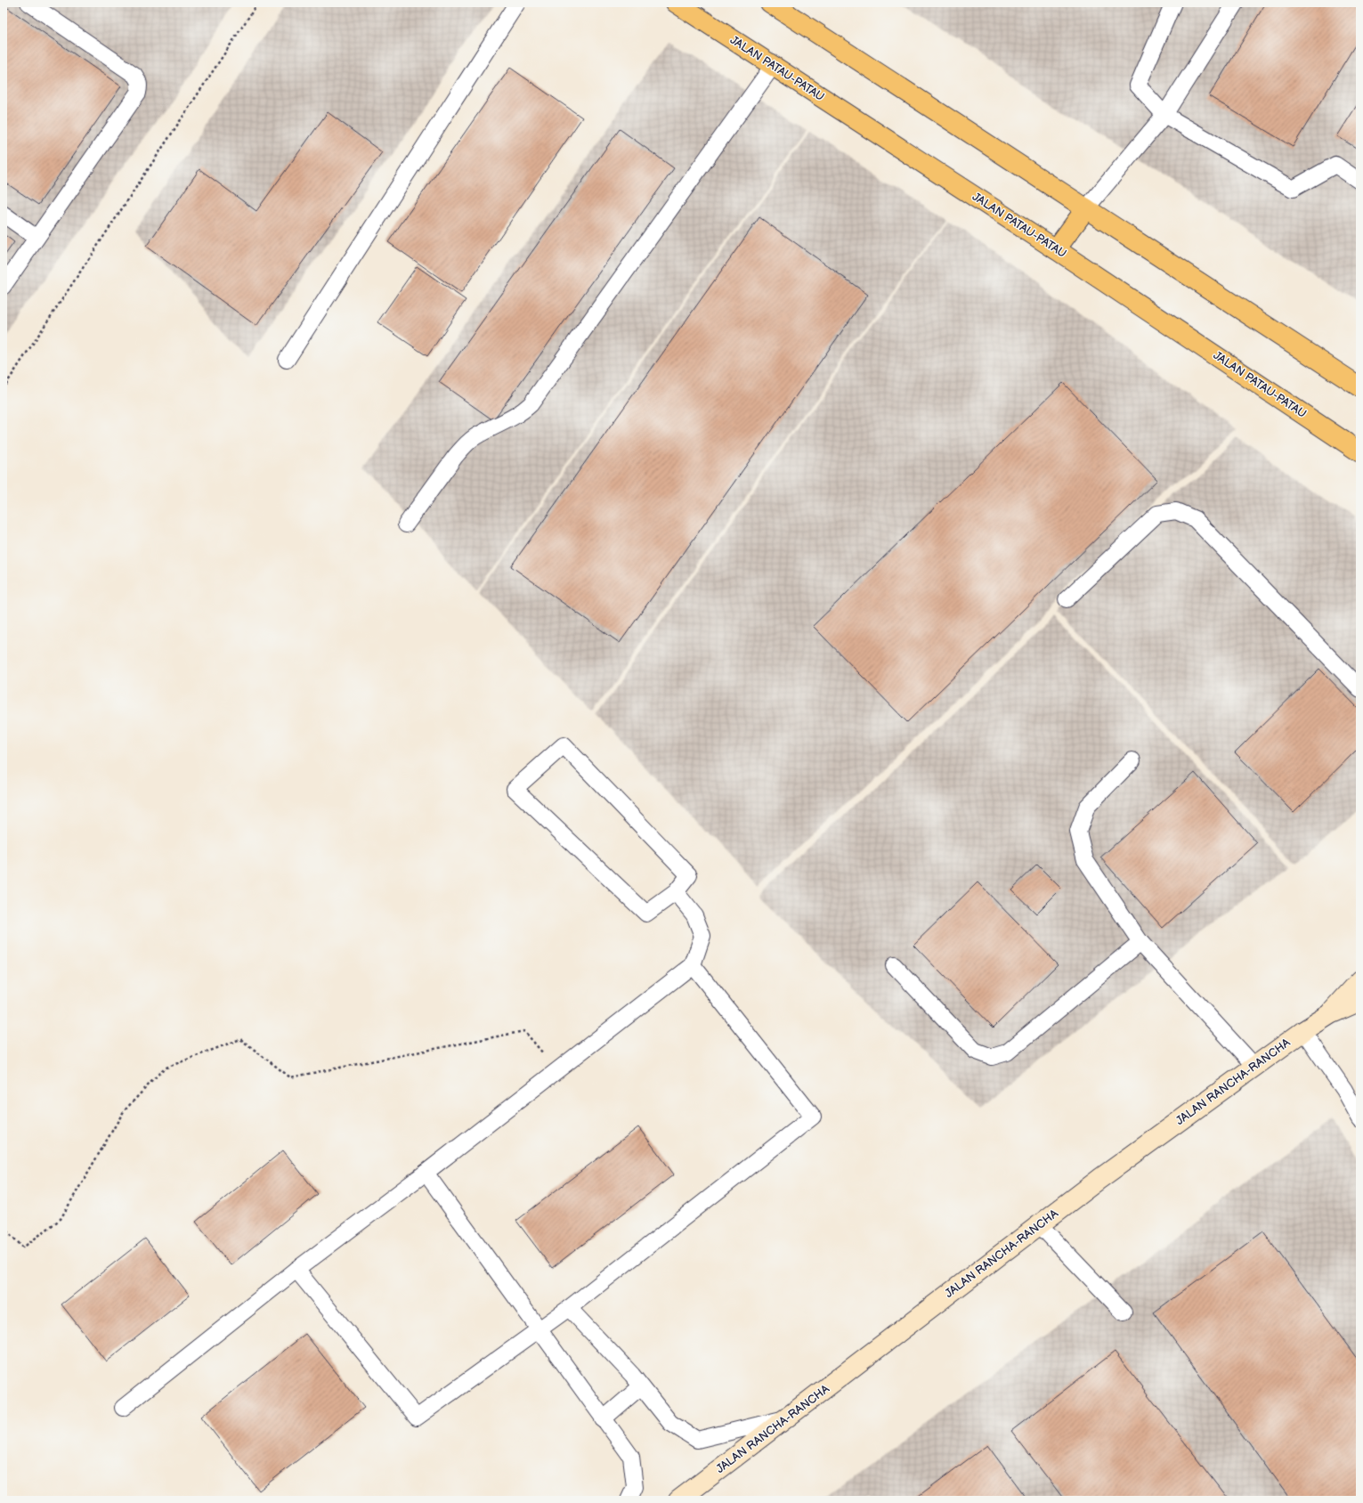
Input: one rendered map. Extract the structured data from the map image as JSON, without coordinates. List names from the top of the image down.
{
  "streets": {
    "main road": ["JALAN PATAU-PATAU", "JALAN RANCHA-RANCHA"]
  }
}
